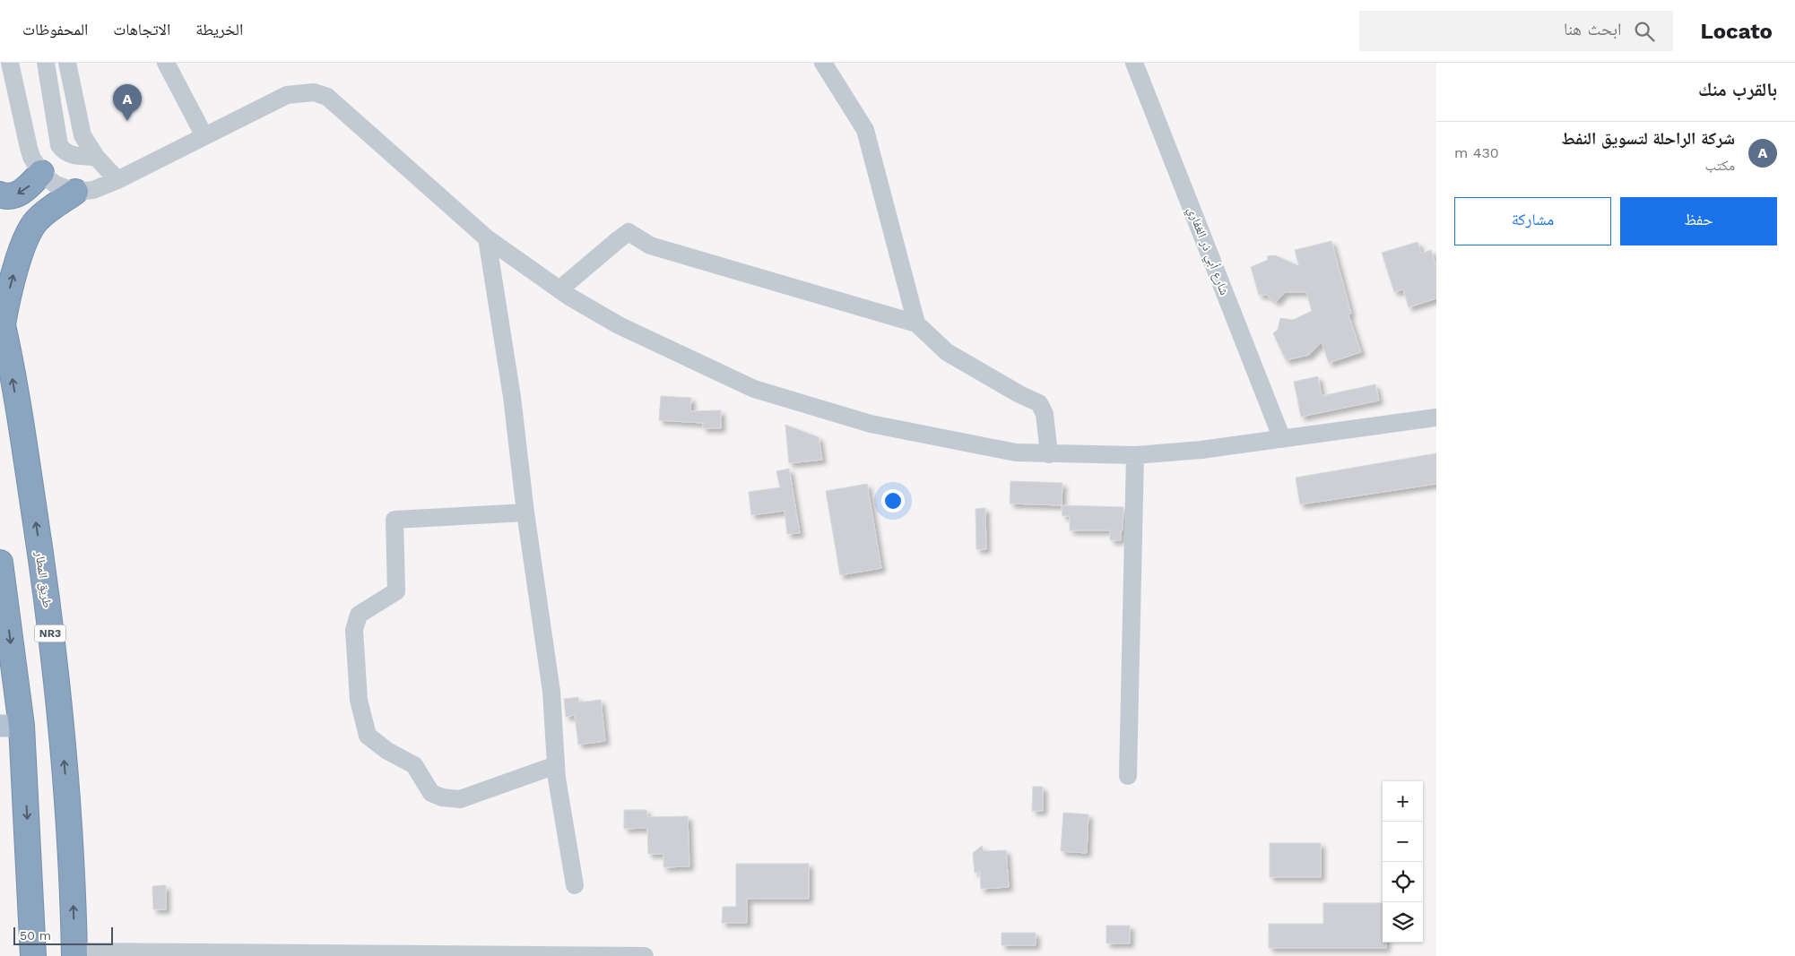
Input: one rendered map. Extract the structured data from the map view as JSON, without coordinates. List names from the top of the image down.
{
  "streets": {
    "highway": ["طريق المطار", "NR3"],
    "street": ["شارع أبي ذر الغفاري"]
  },
  "scale_bar": "50 m",
  "page": {
    "header": "Locato",
    "search": "ابحث هنا",
    "nav": ["الخريطة", "الاتجاهات", "المحفوظات"],
    "heading": "بالقرب منك",
    "pins": "A",
    "list": [
      {
        "mark": "A",
        "name": "شركة الراحلة لتسويق النفط",
        "note": "مكتب",
        "value": "430 m"
      }
    ],
    "buttons": ["حفظ", "مشاركة"],
    "map_buttons": ["+", "−"],
    "scale": "50 m"
  }
}
